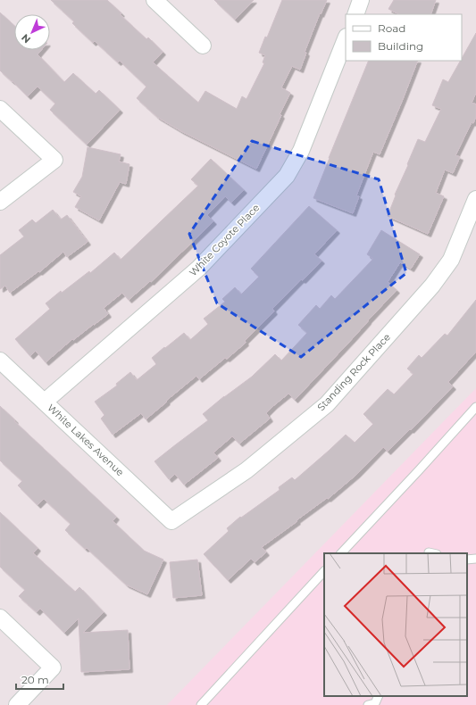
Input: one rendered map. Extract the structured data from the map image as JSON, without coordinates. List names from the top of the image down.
{
  "streets": {
    "street": ["White Coyote Place", "Standing Rock Place", "White Lakes Avenue"]
  },
  "crossings": [
    ["White Coyote Place", "White Lakes Avenue"],
    ["Standing Rock Place", "White Lakes Avenue"]
  ],
  "legend": ["Road", "Building"],
  "scale_bar": "20 m",
  "north": "bottom left"
}
